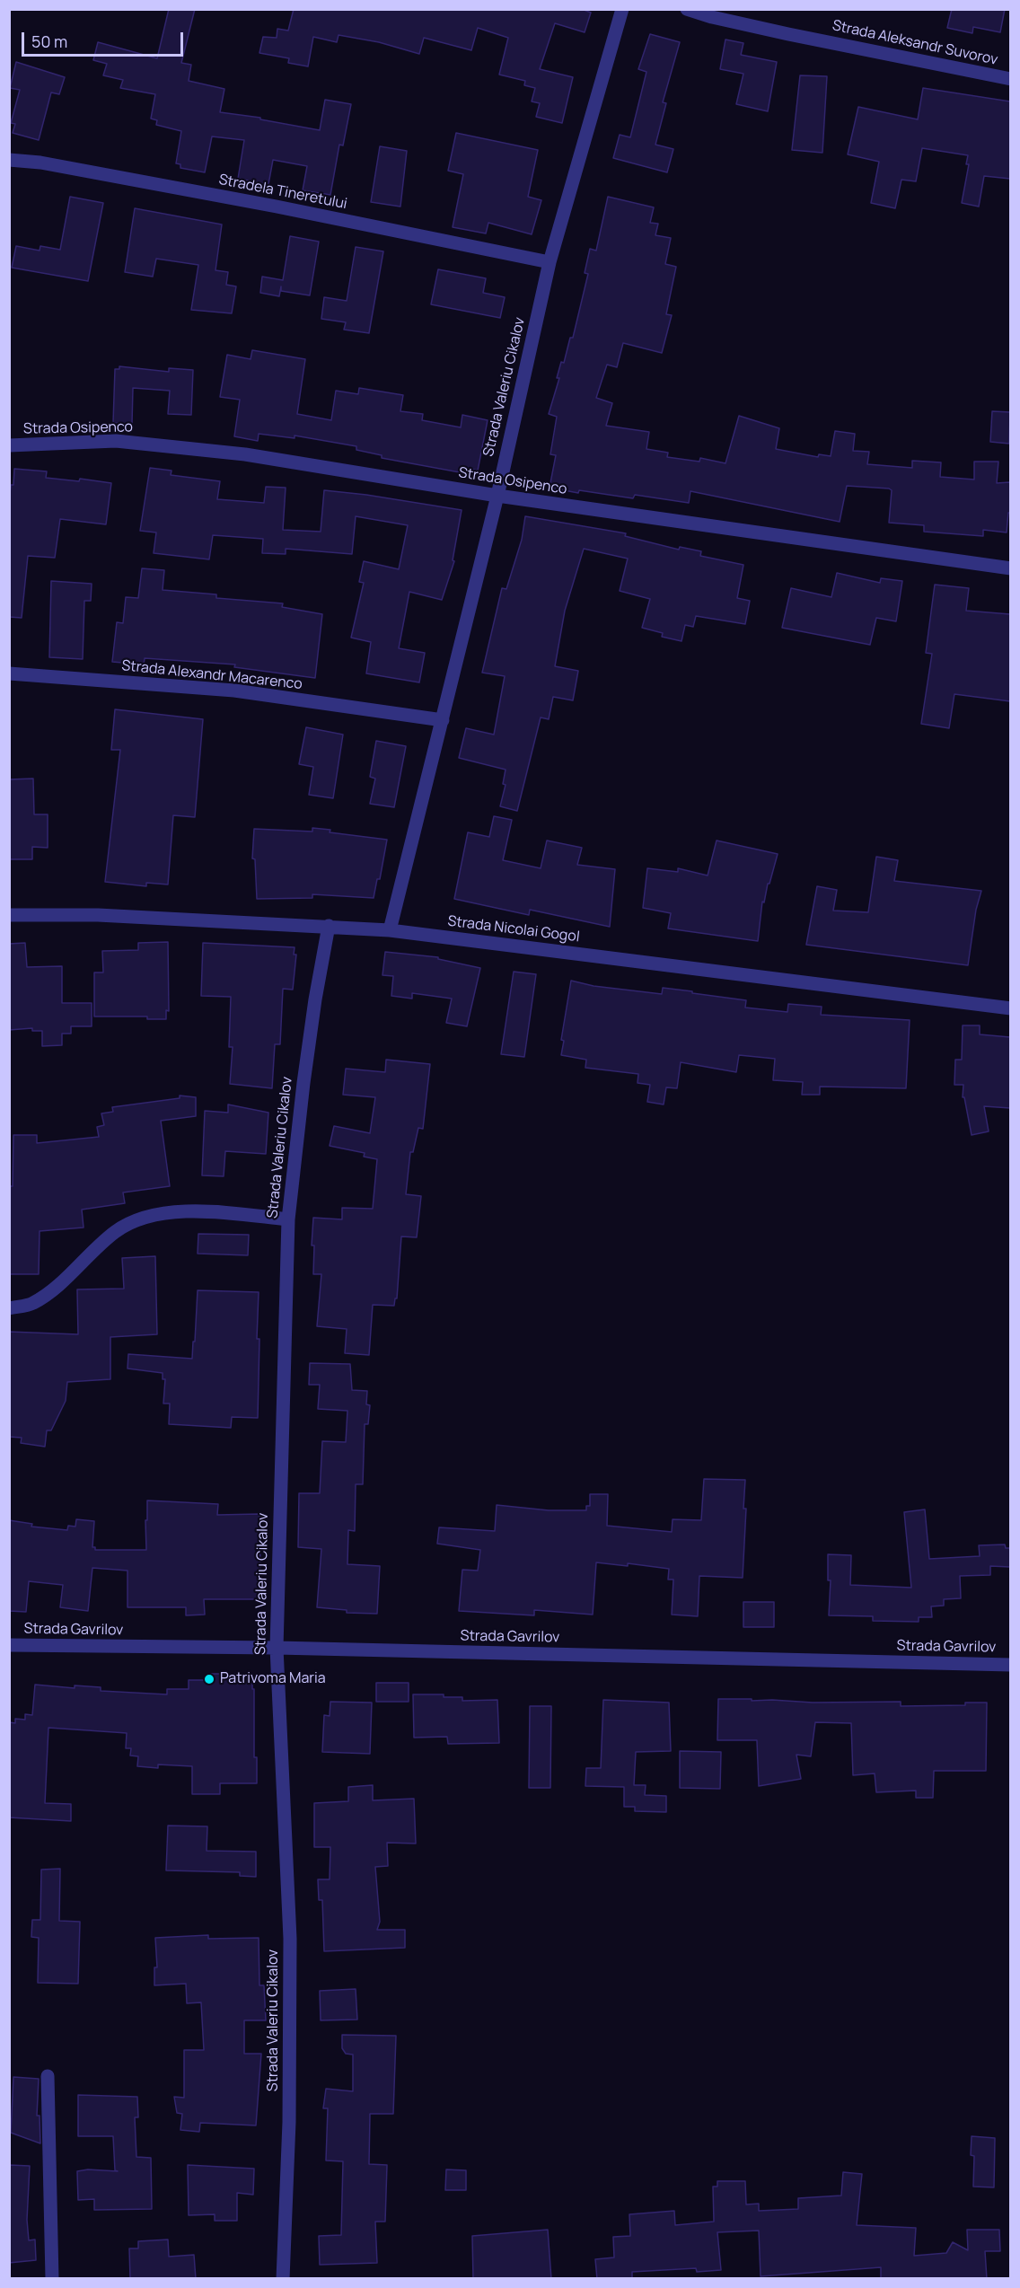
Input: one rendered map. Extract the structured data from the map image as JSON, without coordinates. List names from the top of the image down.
{
  "streets": {
    "street": [
      "Strada Aleksandr Suvorov",
      "Stradela Tineretului",
      "Strada Valeriu Cikalov",
      "Strada Osipenco",
      "Strada Alexandr Macarenco",
      "Strada Nicolai Gogol",
      "Strada Gavrilov"
    ]
  },
  "crossings": [
    ["Stradela Tineretului", "Strada Valeriu Cikalov"],
    ["Strada Valeriu Cikalov", "Strada Osipenco"],
    ["Strada Valeriu Cikalov", "Strada Alexandr Macarenco"],
    ["Strada Valeriu Cikalov", "Strada Nicolai Gogol"],
    ["Strada Valeriu Cikalov", "Strada Gavrilov"]
  ],
  "places": ["Patrivoma Maria"],
  "scale_bar": "50 m"
}
